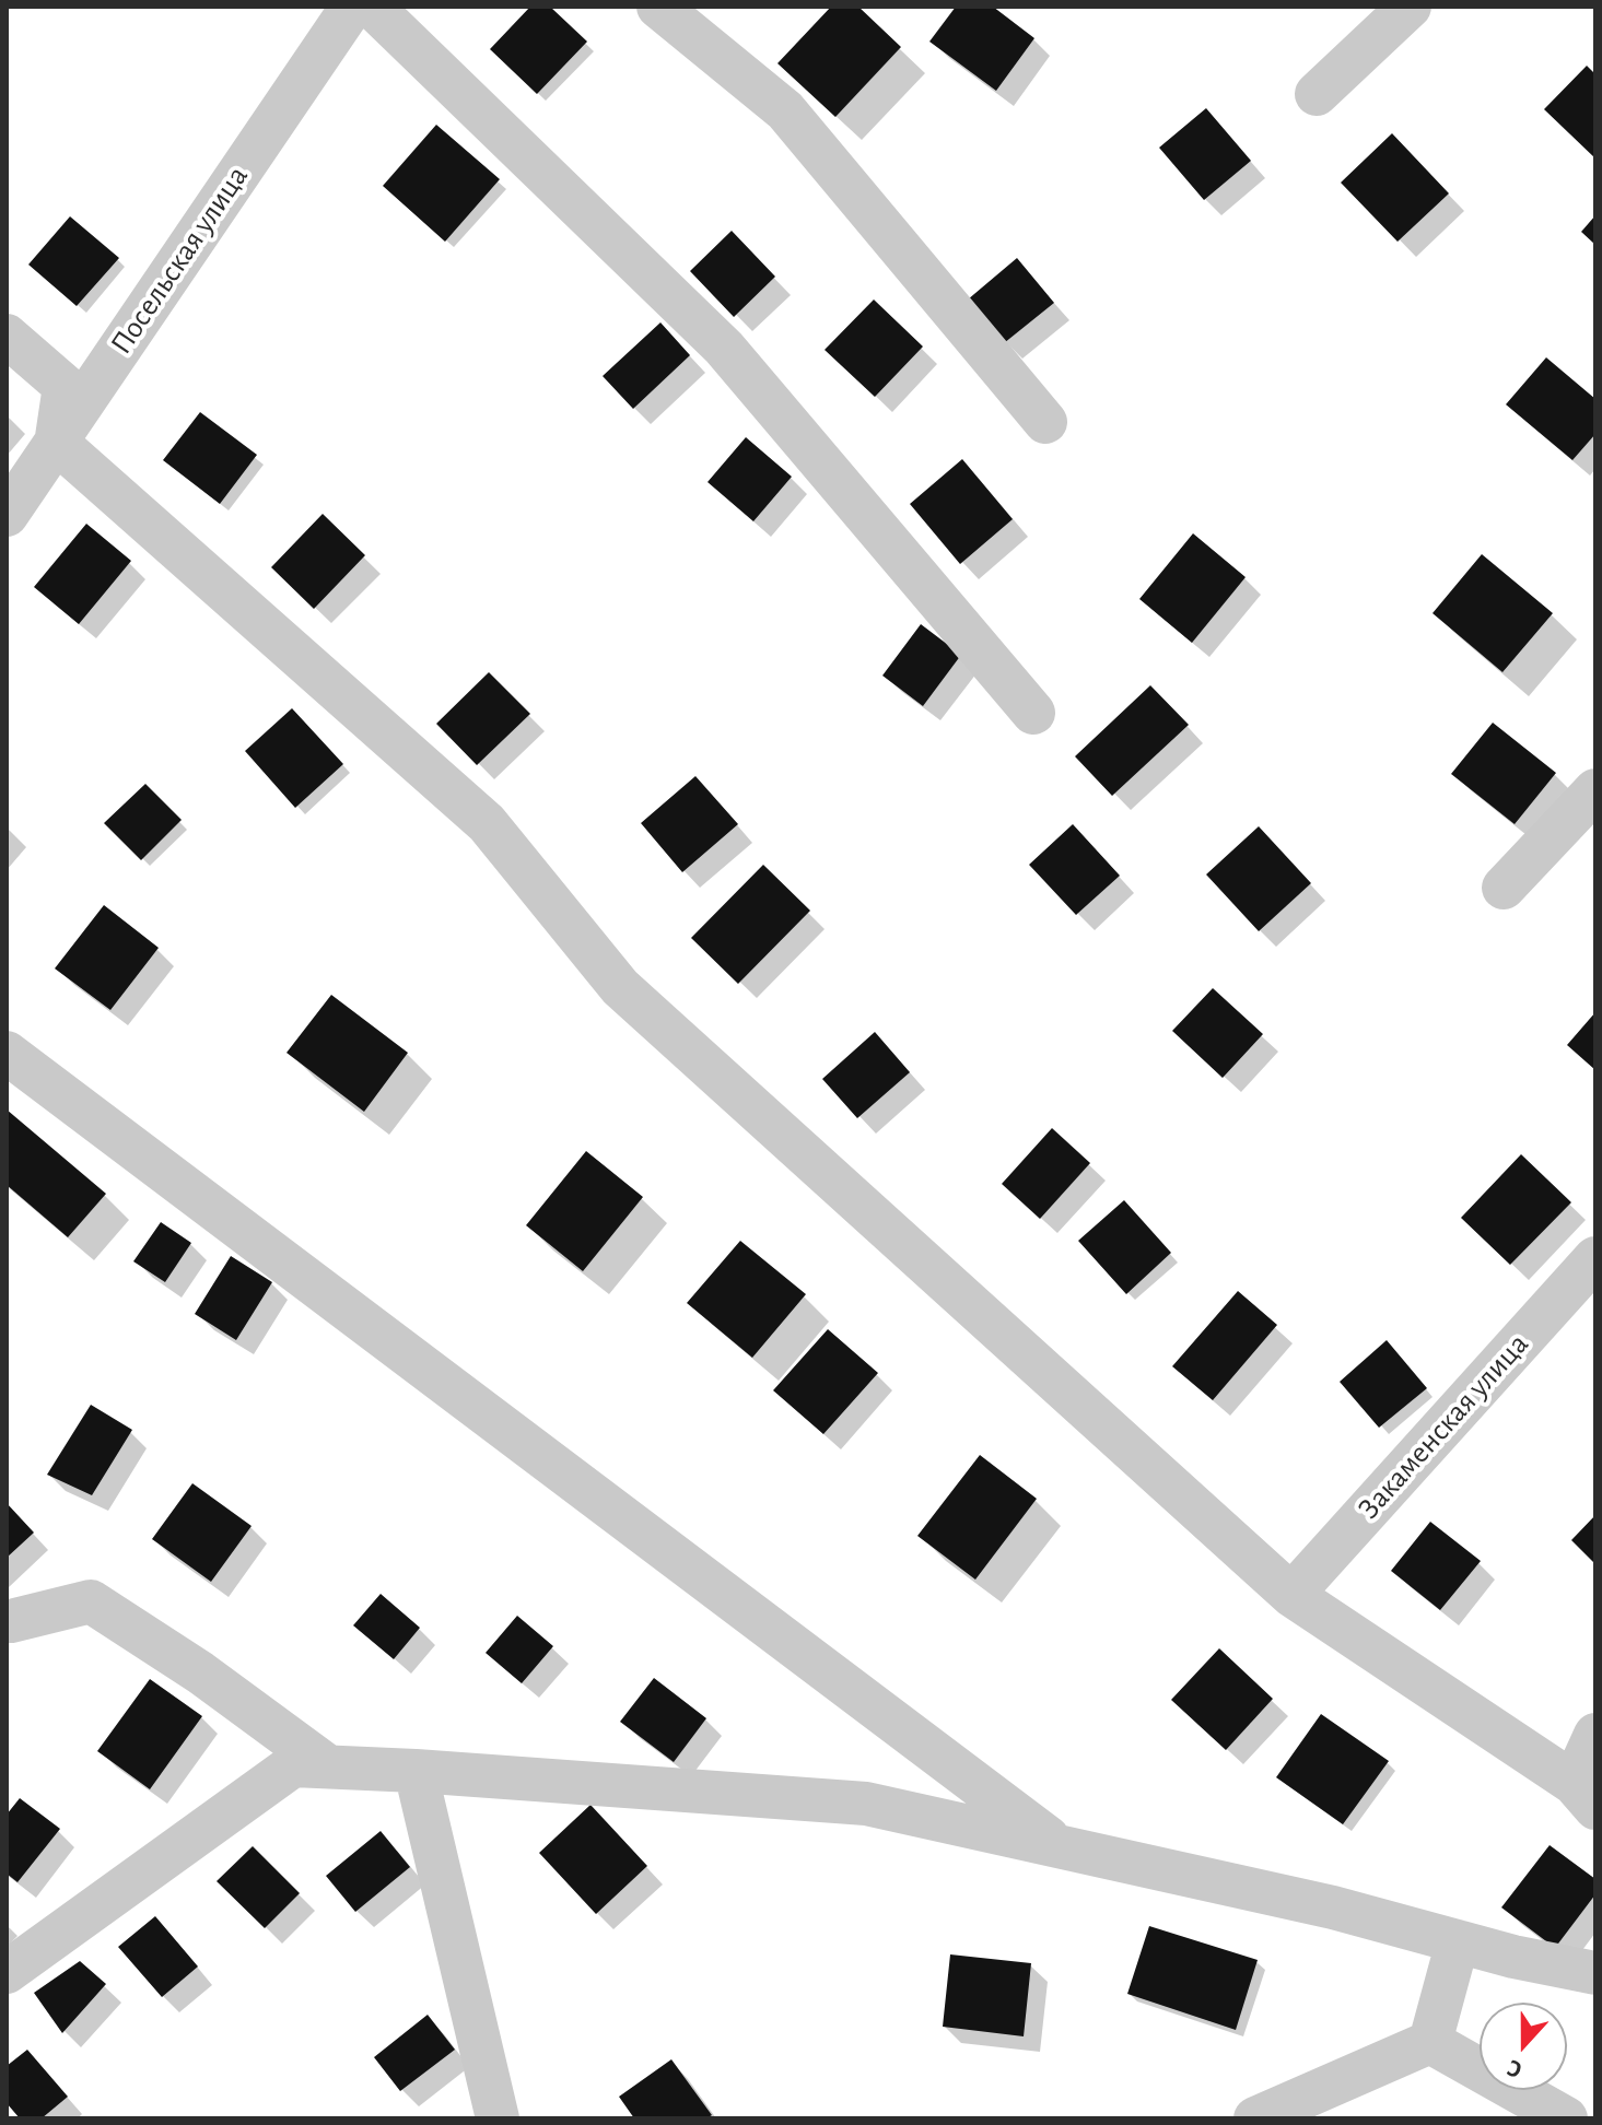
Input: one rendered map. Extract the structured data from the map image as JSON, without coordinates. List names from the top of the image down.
{
  "streets": {
    "street": ["Посельская улица", "Закаменская улица"]
  },
  "north": "bottom"
}
